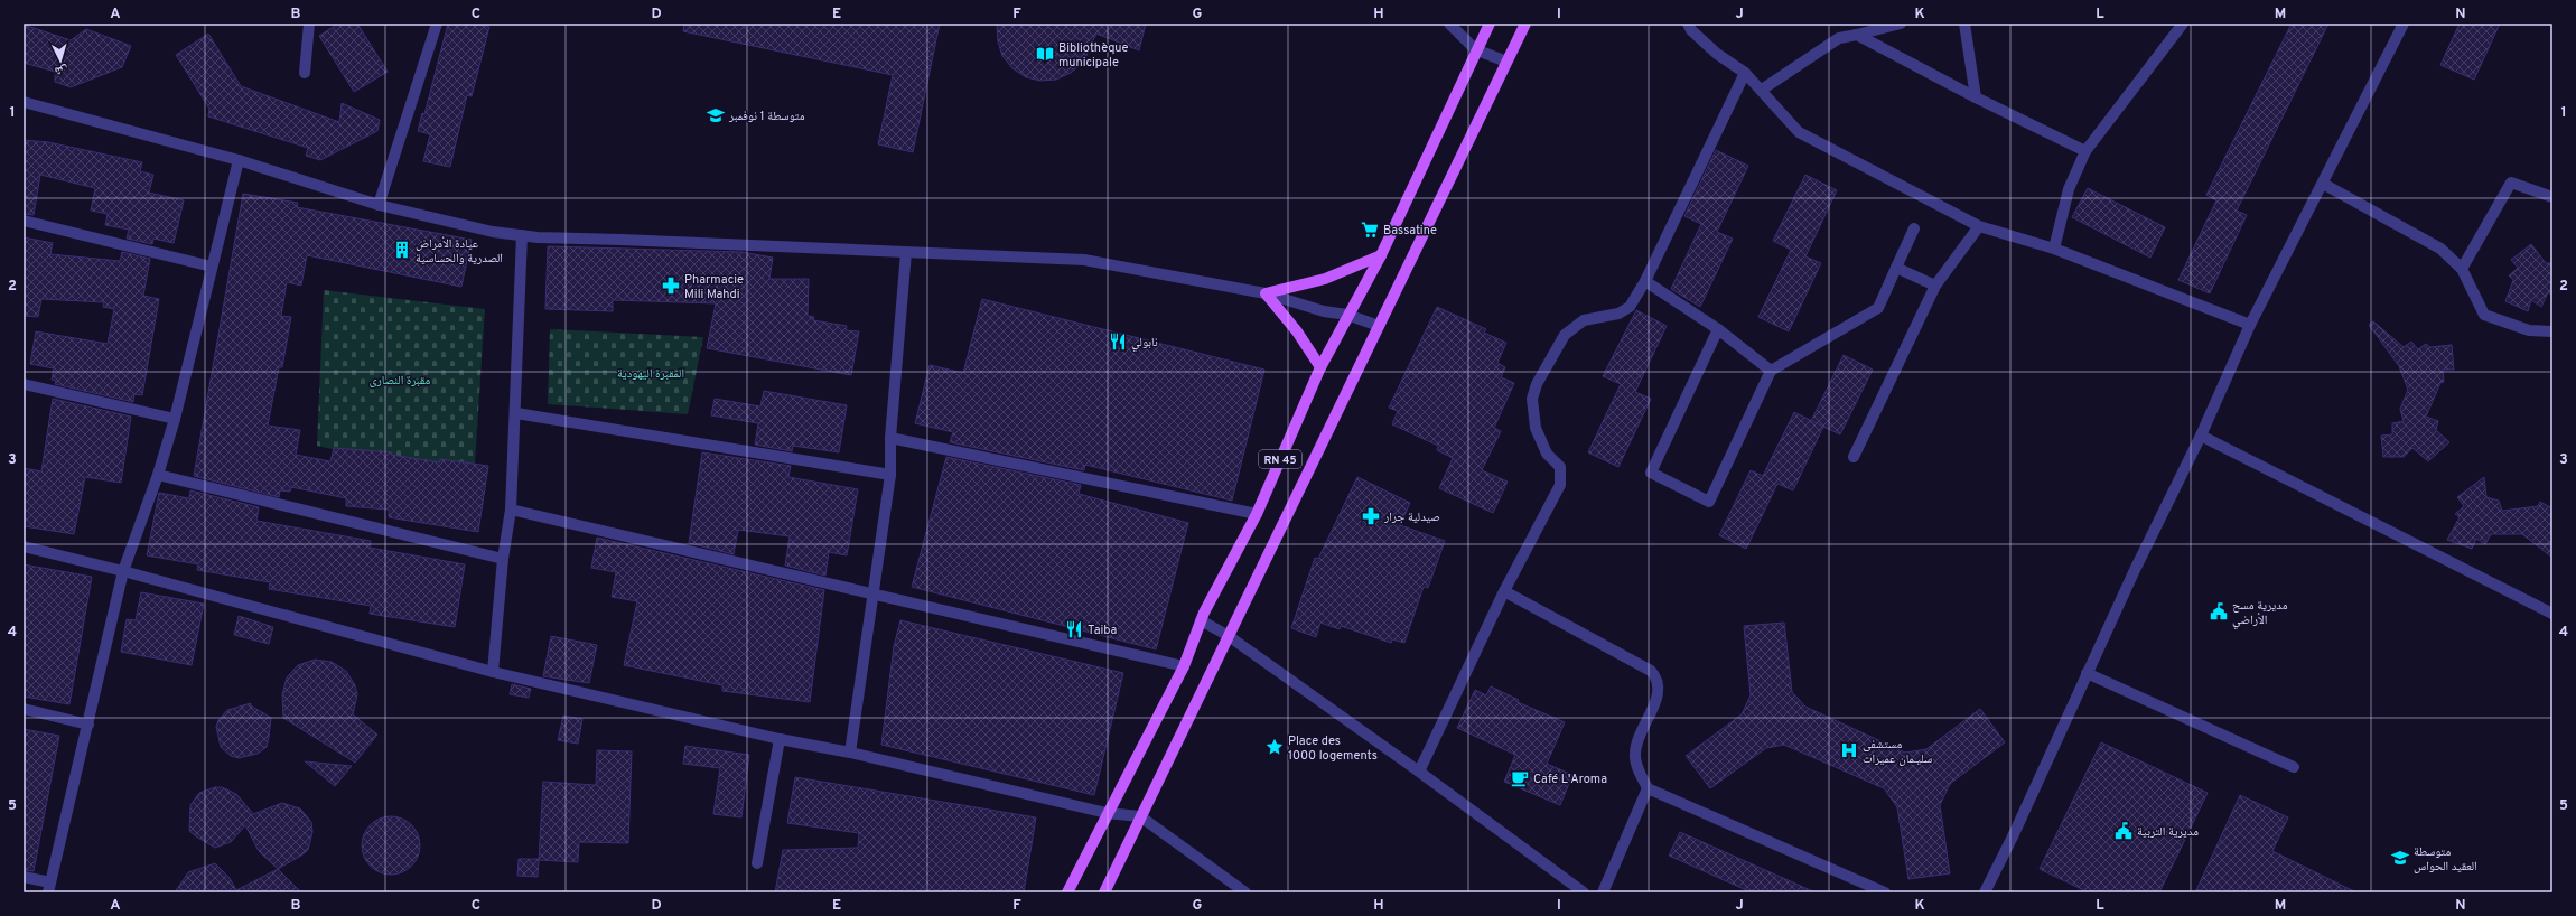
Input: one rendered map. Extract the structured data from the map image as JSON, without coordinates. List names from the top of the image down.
{
  "streets": {
    "main road": ["RN 45"]
  },
  "parks": ["المقبرة اليهودية", "مقبرة النصارى"],
  "places": {
    "library": ["Bibliothèque municipale"],
    "school or university": ["متوسطة 1 نوفمبر", "متوسطة العقيد الحواس"],
    "supermarket": ["Bassatine"],
    "building": ["عيادة الأمراض الصدرية والحساسية"],
    "pharmacy": ["Pharmacie Mili Mahdi", "صيدلية جرار"],
    "restaurant": ["نابولي", "Taiba"],
    "public building": ["مديرية مسح الأراضي", "مديرية التربية"],
    "place": ["Place des 1000 logements"],
    "hospital": ["مستشفى سليـمان عميرات"],
    "cafe": ["Café L'Aroma"]
  },
  "north": "bottom",
  "grid": {
    "columns": [
      "A",
      "B",
      "C",
      "D",
      "E",
      "F",
      "G",
      "H",
      "I",
      "J",
      "K",
      "L",
      "M",
      "N"
    ],
    "rows": [
      "1",
      "2",
      "3",
      "4",
      "5"
    ]
  }
}
